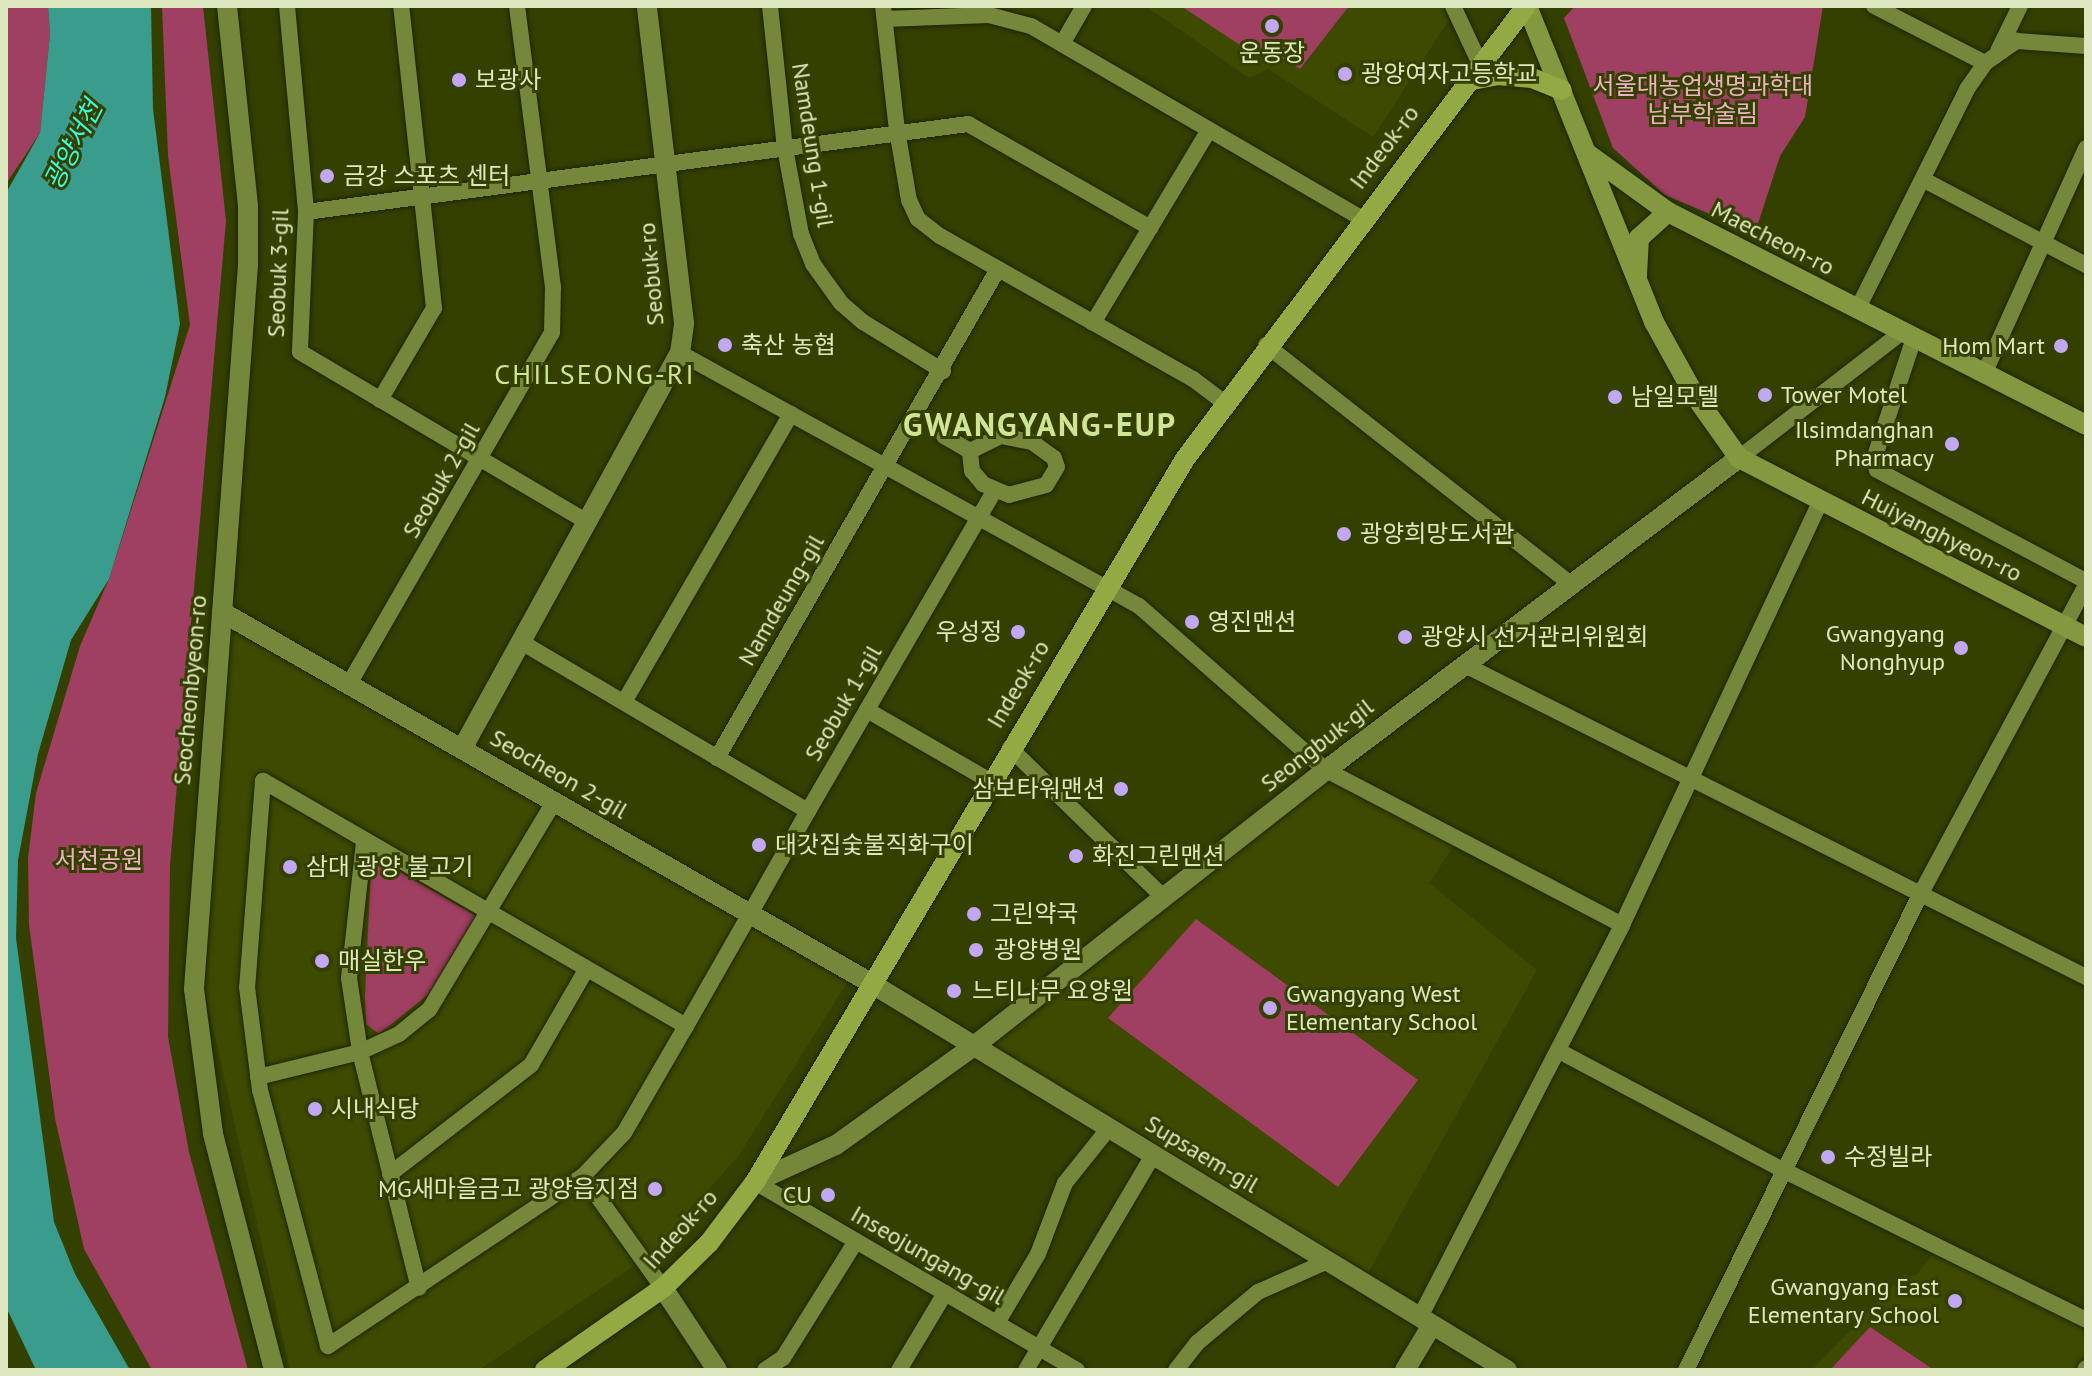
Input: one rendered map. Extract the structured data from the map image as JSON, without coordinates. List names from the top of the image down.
{
  "streets": {
    "main road": ["Indeok-ro", "Maecheon-ro", "Huiyanghyeon-ro"],
    "street": [
      "Namdeung 1-gil",
      "Seobuk 3-gil",
      "Seobuk-ro",
      "Seobuk 2-gil",
      "Namdeung-gil",
      "Seocheonbyeon-ro",
      "Seobuk 1-gil",
      "Seongbuk-gil",
      "Seocheon 2-gil",
      "Supsaem-gil",
      "Inseojungang-gil"
    ]
  },
  "crossings": [
    ["Namdeung 1-gil", "Namdeung-gil"],
    ["Indeok-ro", "Seongbuk-gil"],
    ["Indeok-ro", "Seocheon 2-gil"],
    ["Indeok-ro", "Supsaem-gil"],
    ["Indeok-ro", "Inseojungang-gil"],
    ["Maecheon-ro", "Huiyanghyeon-ro"],
    ["Maecheon-ro", "Seongbuk-gil"],
    ["Seobuk 3-gil", "Seobuk-ro"],
    ["Seobuk 3-gil", "Seobuk 2-gil"],
    ["Seobuk-ro", "Seocheon 2-gil"],
    ["Seobuk 2-gil", "Seocheon 2-gil"],
    ["Huiyanghyeon-ro", "Seongbuk-gil"],
    ["Seocheonbyeon-ro", "Seocheon 2-gil"],
    ["Seobuk 1-gil", "Seocheon 2-gil"],
    ["Seongbuk-gil", "Supsaem-gil"],
    ["Seongbuk-gil", "Inseojungang-gil"],
    ["Seocheon 2-gil", "Supsaem-gil"]
  ],
  "districts": ["CHILSEONG-RI", "GWANGYANG-EUP"],
  "water": ["광양서천"],
  "parks": ["서울대농업생명과학대 남부학술림", "서천공원"],
  "places": [
    "운동장",
    "광양여자고등학교",
    "보광사",
    "금강 스포츠 센터",
    "축산 농협",
    "Hom Mart",
    "Tower Motel",
    "남일모텔",
    "Ilsimdanghan Pharmacy",
    "광양희망도서관",
    "영진맨션",
    "우성정",
    "광양시 선거관리위원회",
    "Gwangyang Nonghyup",
    "삼보타워맨션",
    "대갓집숯불직화구이",
    "화진그린맨션",
    "삼대 광양 불고기",
    "그린약국",
    "광양병원",
    "매실한우",
    "느티나무 요양원",
    "Gwangyang West Elementary School",
    "시내식당",
    "수정빌라",
    "MG새마을금고 광양읍지점",
    "CU",
    "Gwangyang East Elementary School"
  ]
}
